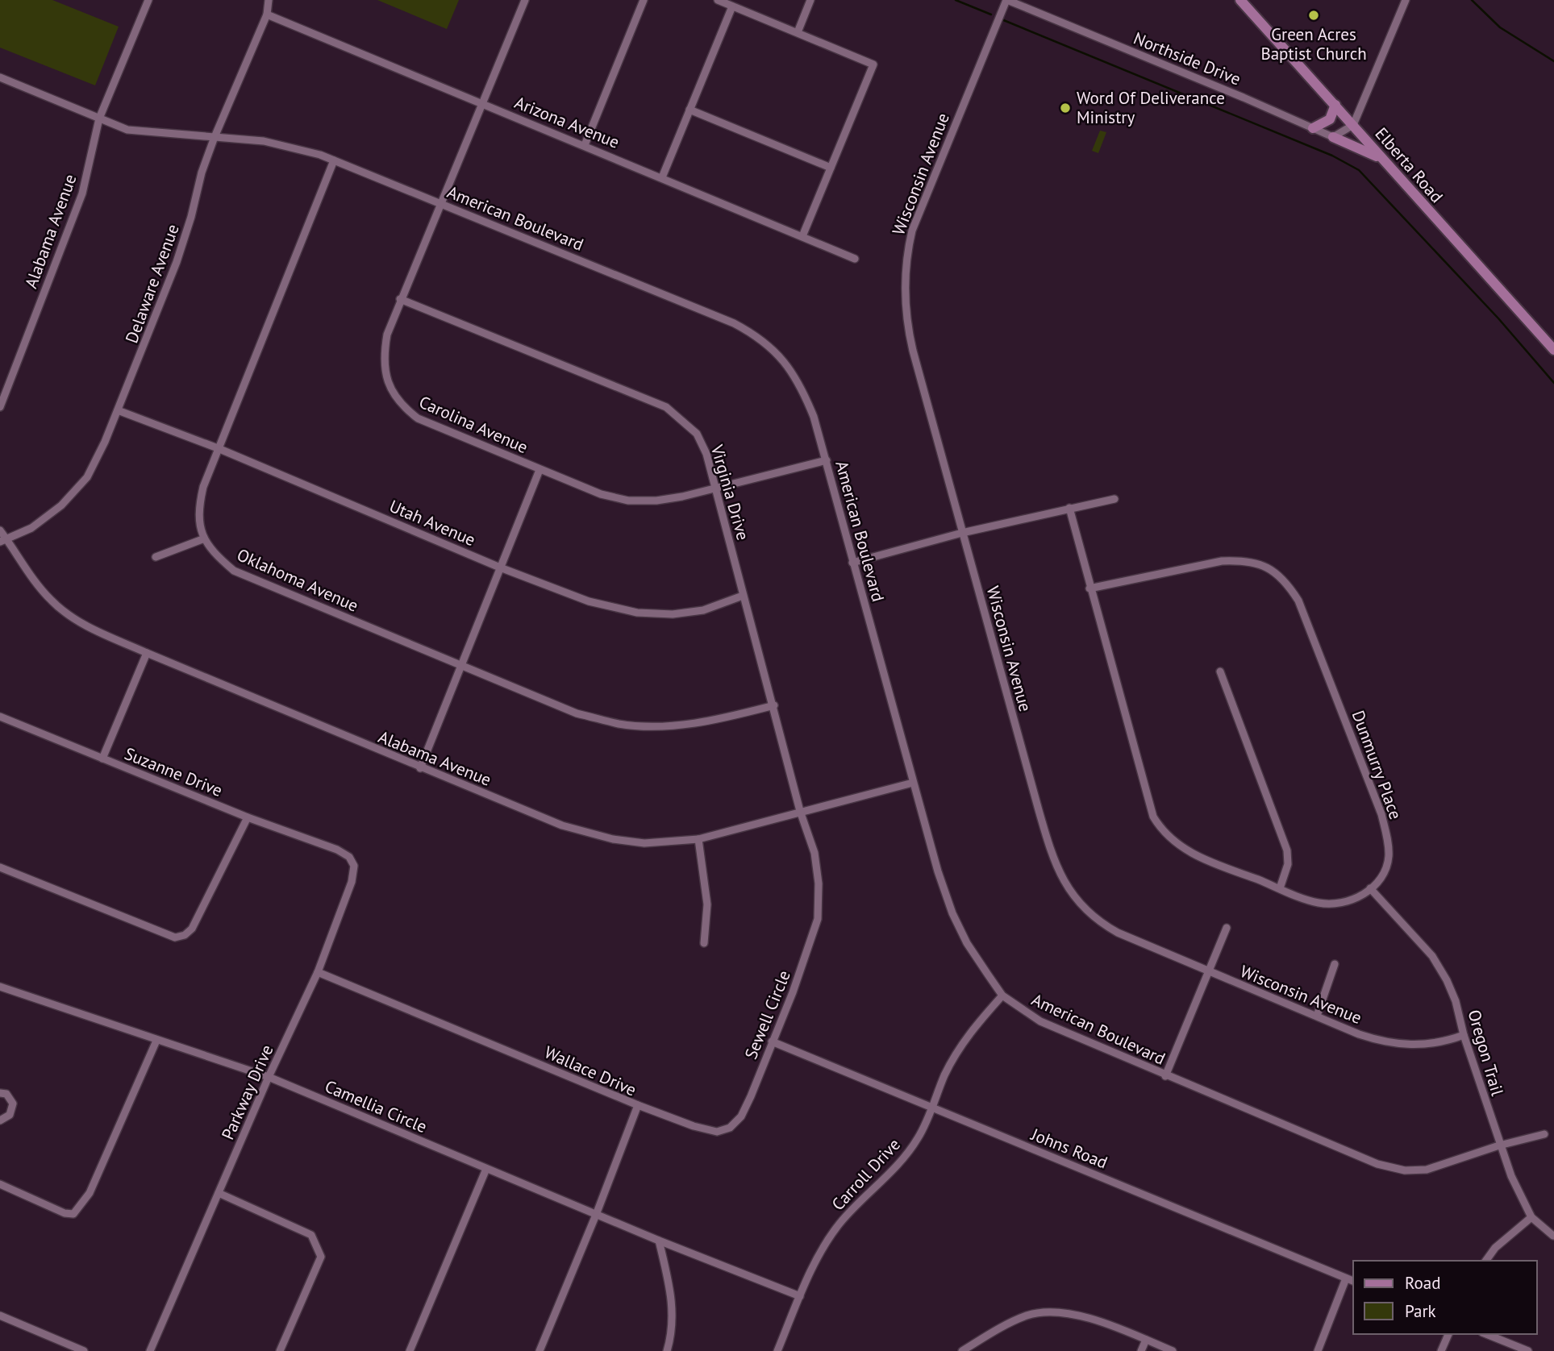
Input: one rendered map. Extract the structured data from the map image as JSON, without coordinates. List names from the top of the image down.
{
  "streets": {
    "street": [
      "Northside Drive",
      "Arizona Avenue",
      "Elberta Road",
      "Wisconsin Avenue",
      "American Boulevard",
      "Alabama Avenue",
      "Delaware Avenue",
      "Carolina Avenue",
      "Virginia Drive",
      "Utah Avenue",
      "Oklahoma Avenue",
      "Dunmurry Place",
      "Suzanne Drive",
      "Sewell Circle",
      "Oregon Trail",
      "Wallace Drive",
      "Parkway Drive",
      "Camellia Circle",
      "Johns Road",
      "Carroll Drive"
    ]
  },
  "crossings": [
    ["Northside Drive", "Wisconsin Avenue"],
    ["Arizona Avenue", "Delaware Avenue"],
    ["Arizona Avenue", "Carolina Avenue"],
    ["Wisconsin Avenue", "Oregon Trail"],
    ["American Boulevard", "Alabama Avenue"],
    ["American Boulevard", "Delaware Avenue"],
    ["American Boulevard", "Carolina Avenue"],
    ["American Boulevard", "Oregon Trail"],
    ["American Boulevard", "Carroll Drive"],
    ["Alabama Avenue", "Delaware Avenue"],
    ["Alabama Avenue", "Virginia Drive"],
    ["Alabama Avenue", "Sewell Circle"],
    ["Delaware Avenue", "Utah Avenue"],
    ["Carolina Avenue", "Virginia Drive"],
    ["Virginia Drive", "Utah Avenue"],
    ["Virginia Drive", "Oklahoma Avenue"],
    ["Virginia Drive", "Sewell Circle"],
    ["Dunmurry Place", "Oregon Trail"],
    ["Suzanne Drive", "Parkway Drive"],
    ["Sewell Circle", "Wallace Drive"],
    ["Sewell Circle", "Johns Road"],
    ["Wallace Drive", "Parkway Drive"],
    ["Wallace Drive", "Camellia Circle"],
    ["Parkway Drive", "Camellia Circle"],
    ["Johns Road", "Carroll Drive"]
  ],
  "places": ["Green Acres Baptist Church", "Word Of Deliverance Ministry"],
  "legend": ["Road", "Park"]
}
